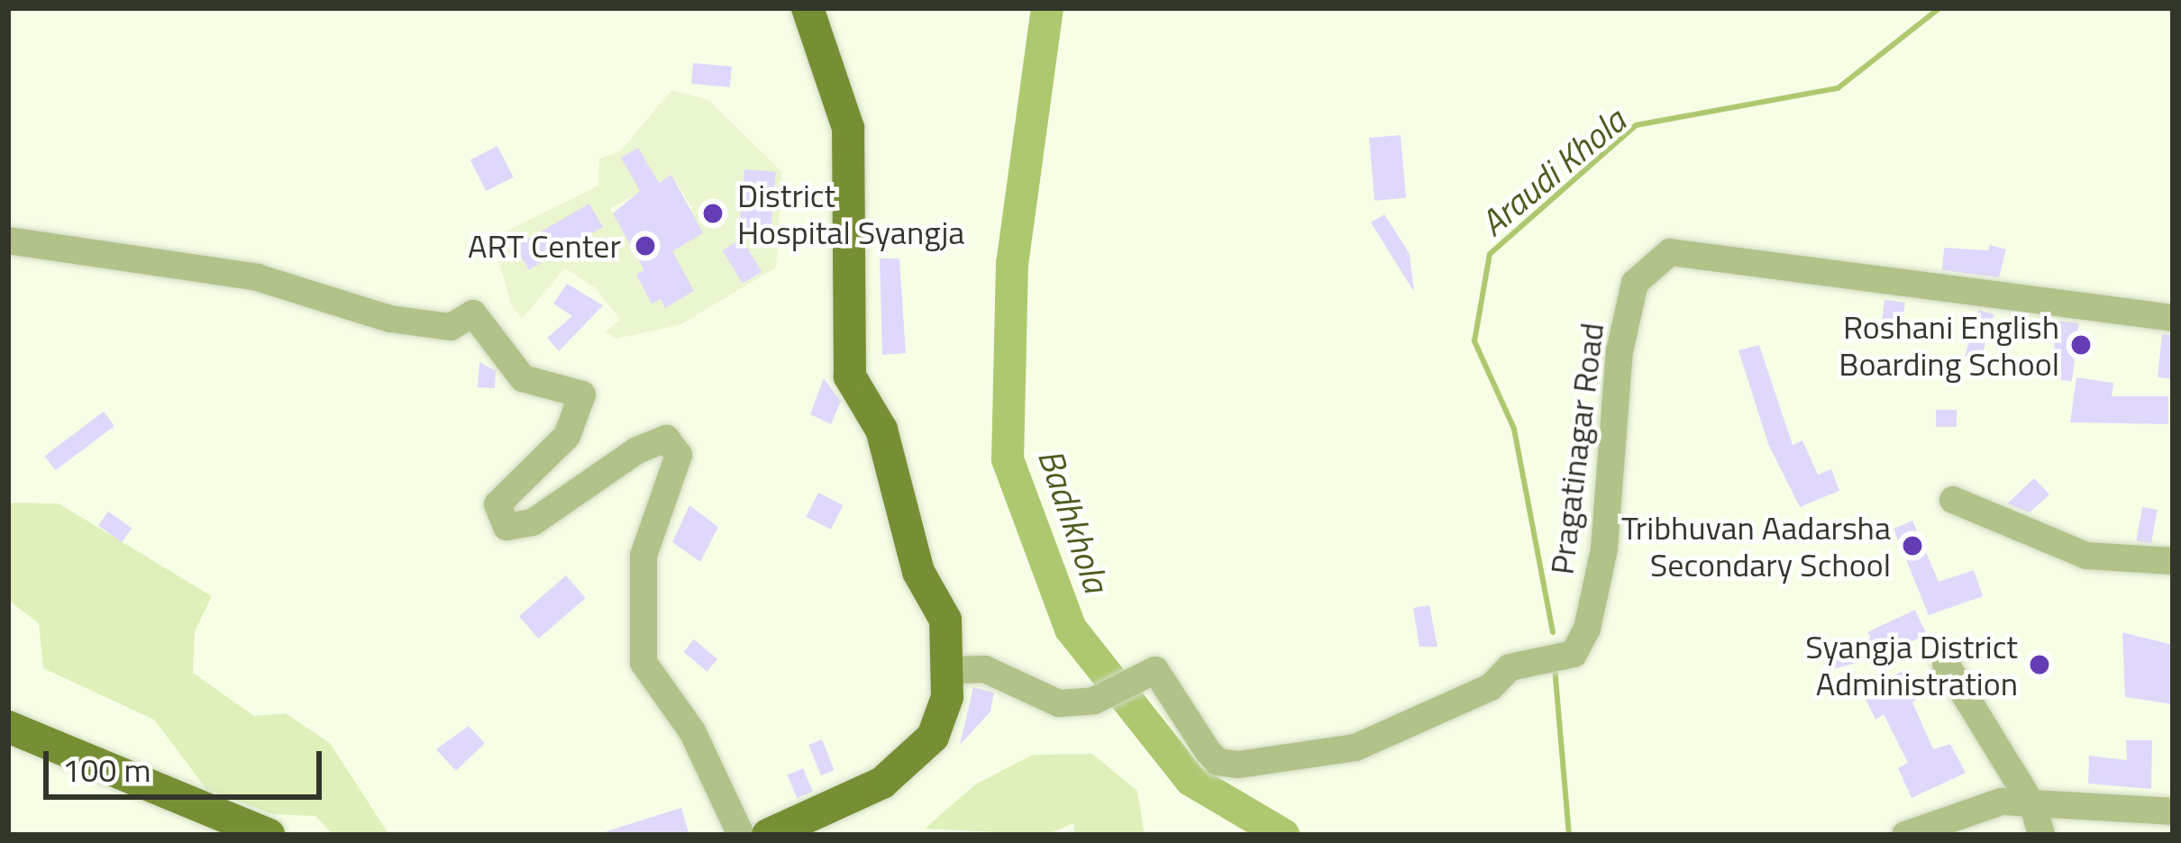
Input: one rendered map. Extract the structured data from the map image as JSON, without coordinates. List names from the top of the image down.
{
  "streets": {
    "street": ["Pragatinagar Road"]
  },
  "water": ["Araudi Khola", "Badhkhola"],
  "places": [
    "District Hospital Syangja",
    "ART Center",
    "Roshani English Boarding School",
    "Tribhuvan Aadarsha Secondary School",
    "Syangja District Administration"
  ],
  "scale_bar": "100 m"
}
